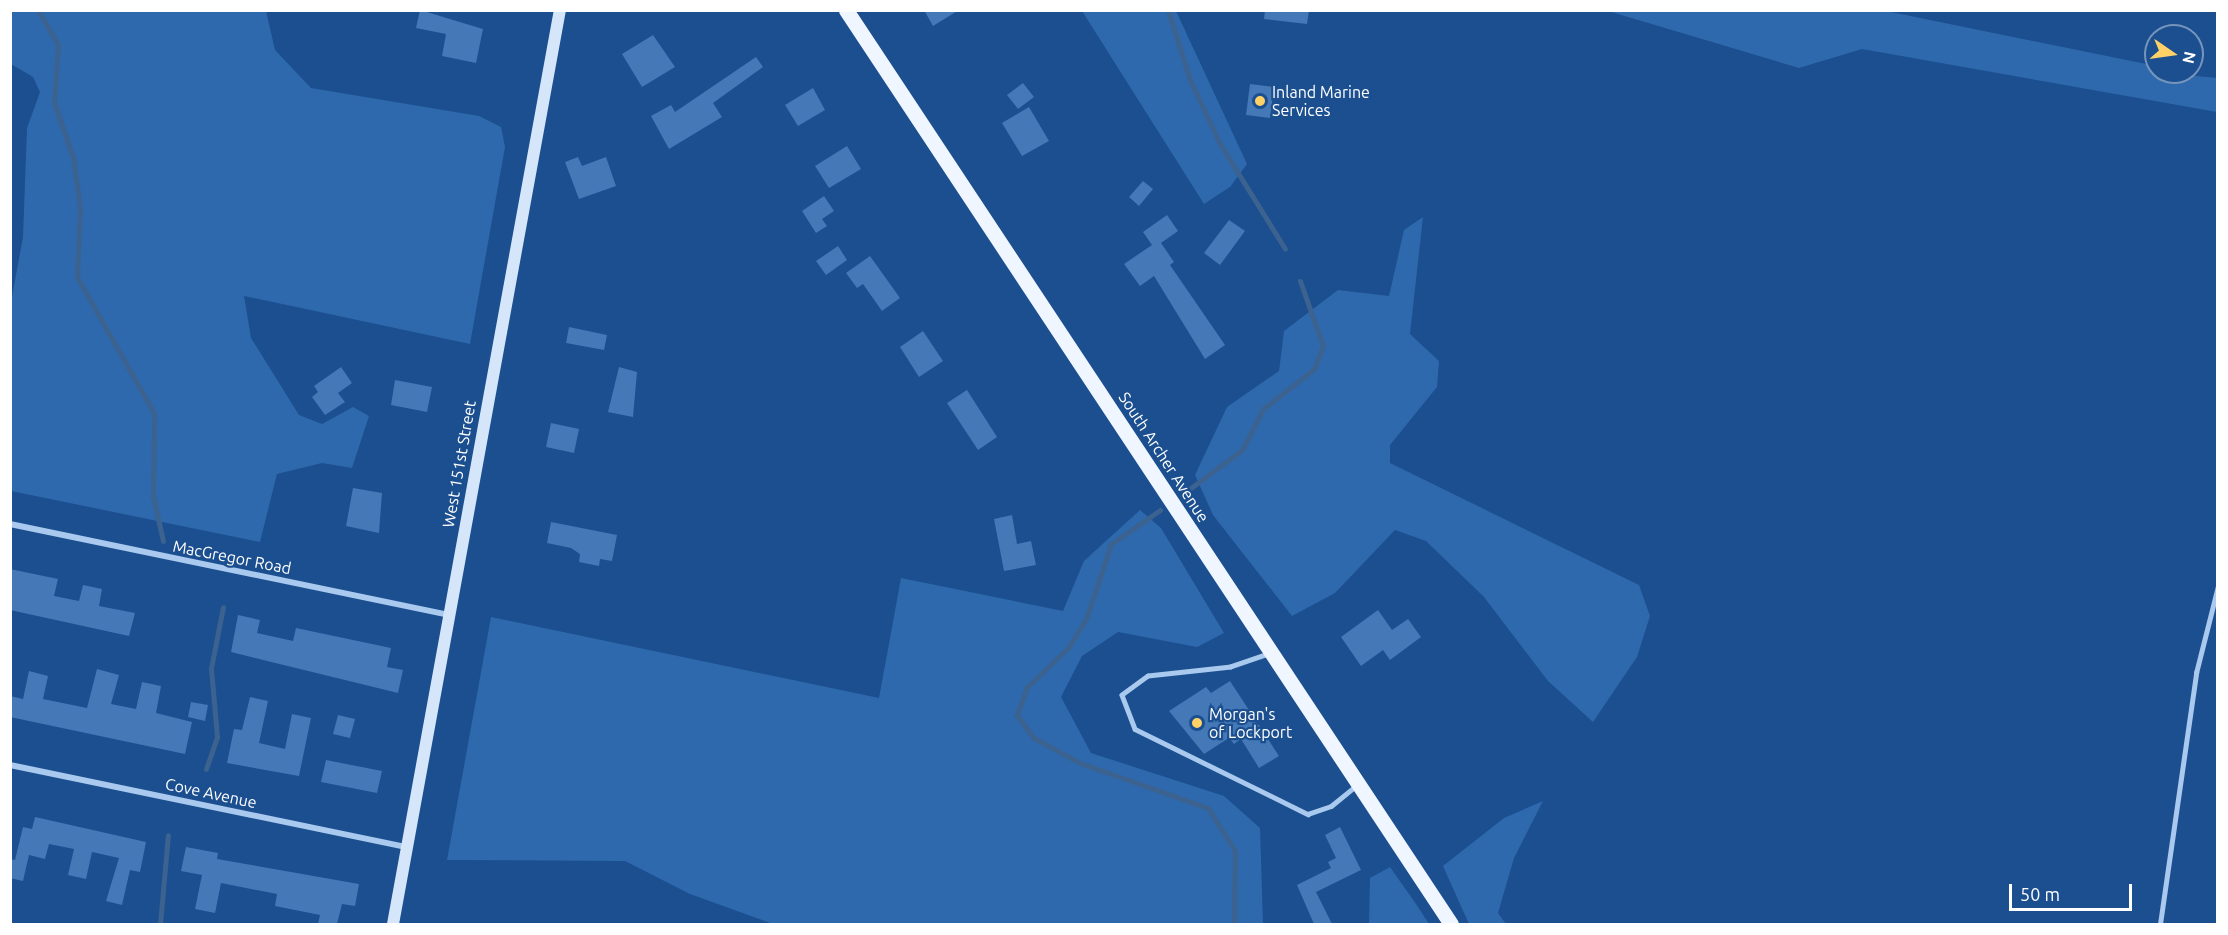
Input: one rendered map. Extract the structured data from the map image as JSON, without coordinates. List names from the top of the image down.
{
  "streets": {
    "main road": ["South Archer Avenue"],
    "street": ["West 151st Street", "MacGregor Road", "Cove Avenue"]
  },
  "crossings": [
    ["West 151st Street", "MacGregor Road"],
    ["West 151st Street", "Cove Avenue"]
  ],
  "places": ["Inland Marine Services", "Morgan's of Lockport"],
  "scale_bar": "50 m",
  "north": "right"
}
